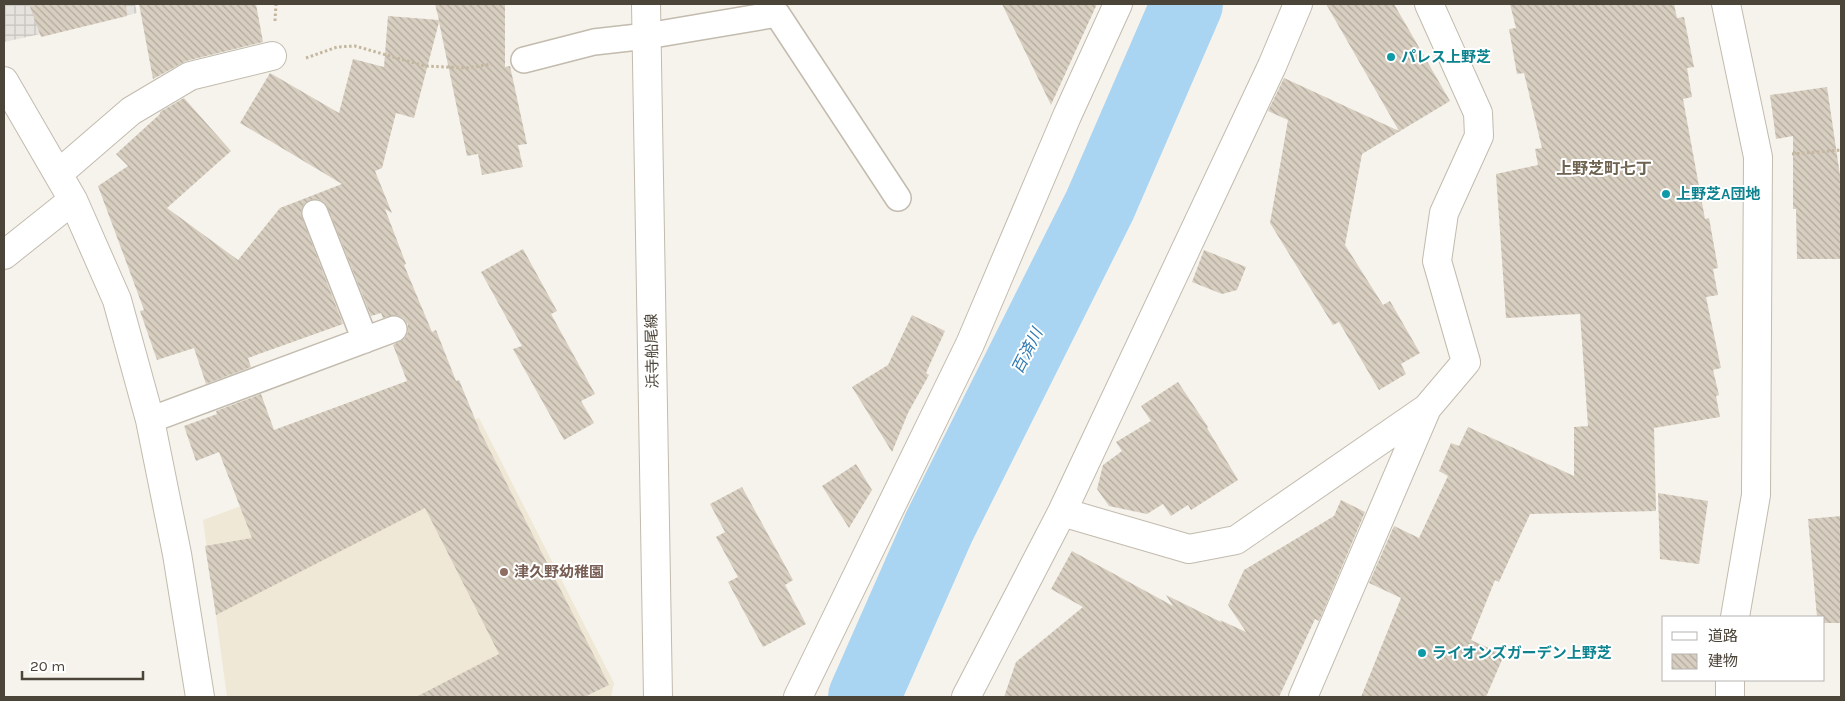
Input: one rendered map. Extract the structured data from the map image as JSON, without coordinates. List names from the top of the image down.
{
  "streets": {
    "street": ["浜寺船尾線"]
  },
  "districts": ["上野芝町七丁"],
  "water": ["百済川"],
  "places": [
    "パレス上野芝",
    "上野芝A団地",
    "津久野幼稚園",
    "ライオンズガーデン上野芝"
  ],
  "legend": ["道路", "建物"],
  "scale_bar": "20 m"
}
